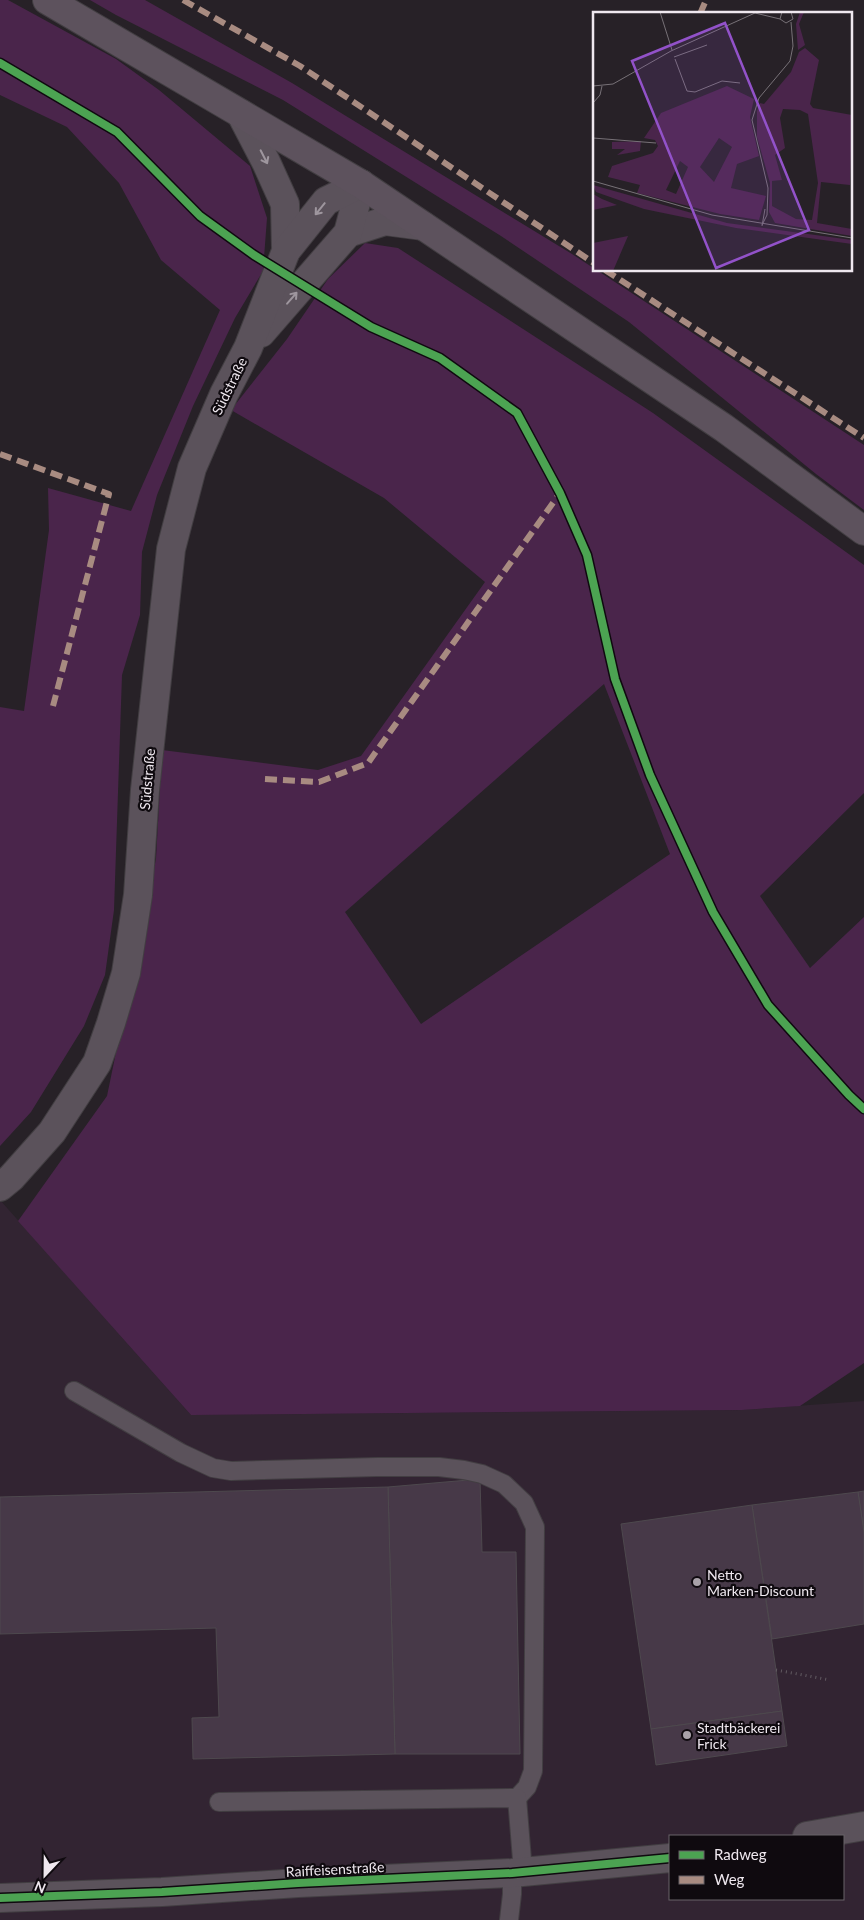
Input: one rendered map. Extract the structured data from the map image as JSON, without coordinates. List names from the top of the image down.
{
  "streets": {
    "street": ["Südstraße", "Raiffeisenstraße"]
  },
  "places": ["Netto Marken-Discount", "Stadtbäckerei Frick"],
  "legend": ["Radweg", "Weg"],
  "north": "bottom"
}
